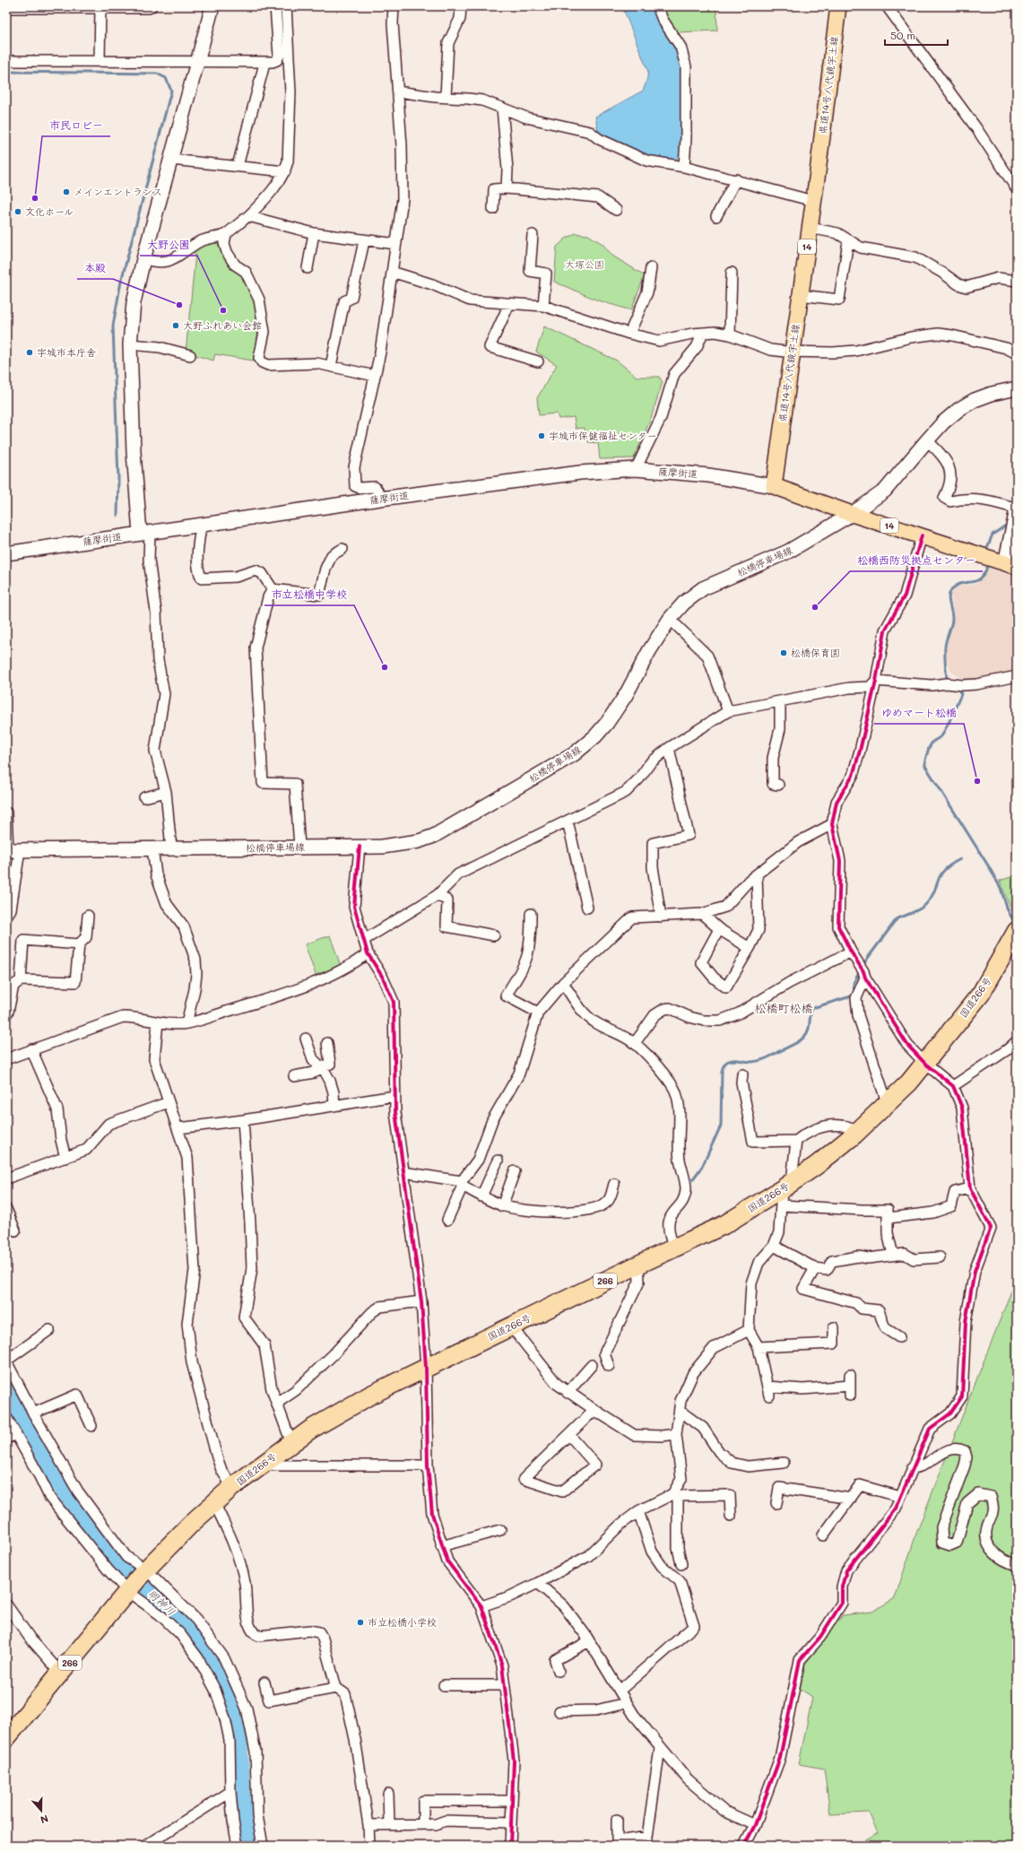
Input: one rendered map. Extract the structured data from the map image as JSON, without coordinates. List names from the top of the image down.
{
  "streets": {
    "highway": ["国道266号", "266"],
    "main road": ["県道14号八代鏡宇土線", "14"],
    "street": ["薩摩街道", "松橋停車場線"]
  },
  "crossings": [
    ["県道14号八代鏡宇土線", "14"],
    ["県道14号八代鏡宇土線", "薩摩街道"],
    ["14", "薩摩街道"],
    ["14", "松橋停車場線"]
  ],
  "districts": ["松橋町松橋"],
  "water": ["明神川"],
  "parks": ["大塚公園"],
  "places": [
    "メインエントランス",
    "市民ロビー",
    "文化ホール",
    "本殿",
    "大野公園",
    "大野ふれあい会館",
    "宇城市本庁舎",
    "宇城市保健福祉センター",
    "松橋西防災拠点センター",
    "松橋保育園",
    "市立松橋中学校",
    "ゆめマート松橋",
    "市立松橋小学校"
  ],
  "scale_bar": "50 m",
  "north": "bottom"
}
